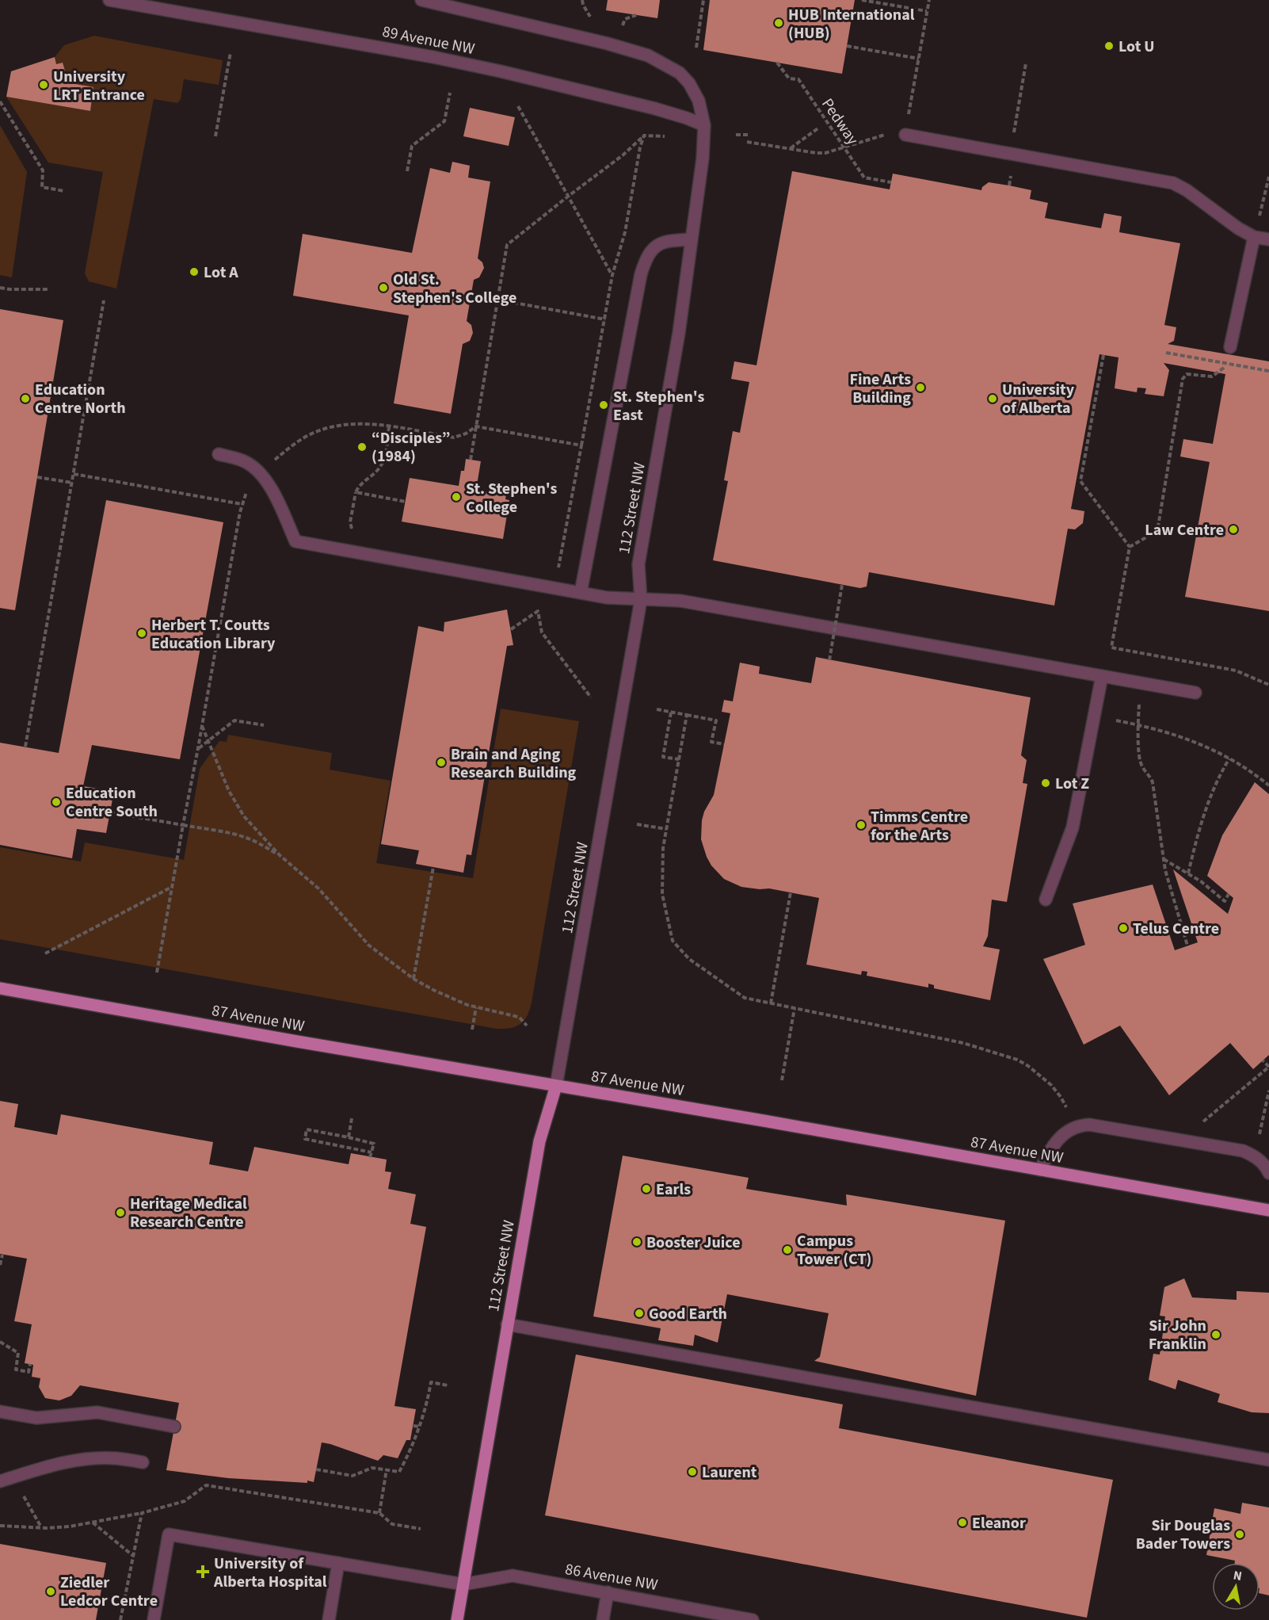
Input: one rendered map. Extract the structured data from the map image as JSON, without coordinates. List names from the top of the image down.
{
  "streets": {
    "main road": ["112 Street NW", "87 Avenue NW"],
    "street": ["89 Avenue NW", "86 Avenue NW"],
    "path": ["Pedway"]
  },
  "crossings": [
    ["89 Avenue NW", "112 Street NW"],
    ["112 Street NW", "87 Avenue NW"],
    ["112 Street NW", "86 Avenue NW"]
  ],
  "places": {
    "other": [
      "HUB International (HUB)",
      "Lot U",
      "University LRT Entrance",
      "Lot A",
      "Old St. Stephen's College",
      "Fine Arts Building",
      "Education Centre North",
      "University of Alberta",
      "St. Stephen's East",
      "“Disciples” (1984)",
      "St. Stephen's College",
      "Law Centre",
      "Herbert T. Coutts Education Library",
      "Brain and Aging Research Building",
      "Lot Z",
      "Education Centre South",
      "Timms Centre for the Arts",
      "Telus Centre",
      "Earls",
      "Heritage Medical Research Centre",
      "Booster Juice",
      "Campus Tower (CT)",
      "Good Earth",
      "Sir John Franklin",
      "Laurent",
      "Eleanor",
      "Sir Douglas Bader Towers",
      "Ziedler Ledcor Centre"
    ],
    "health": ["University of Alberta Hospital"]
  },
  "north": "top"
}
